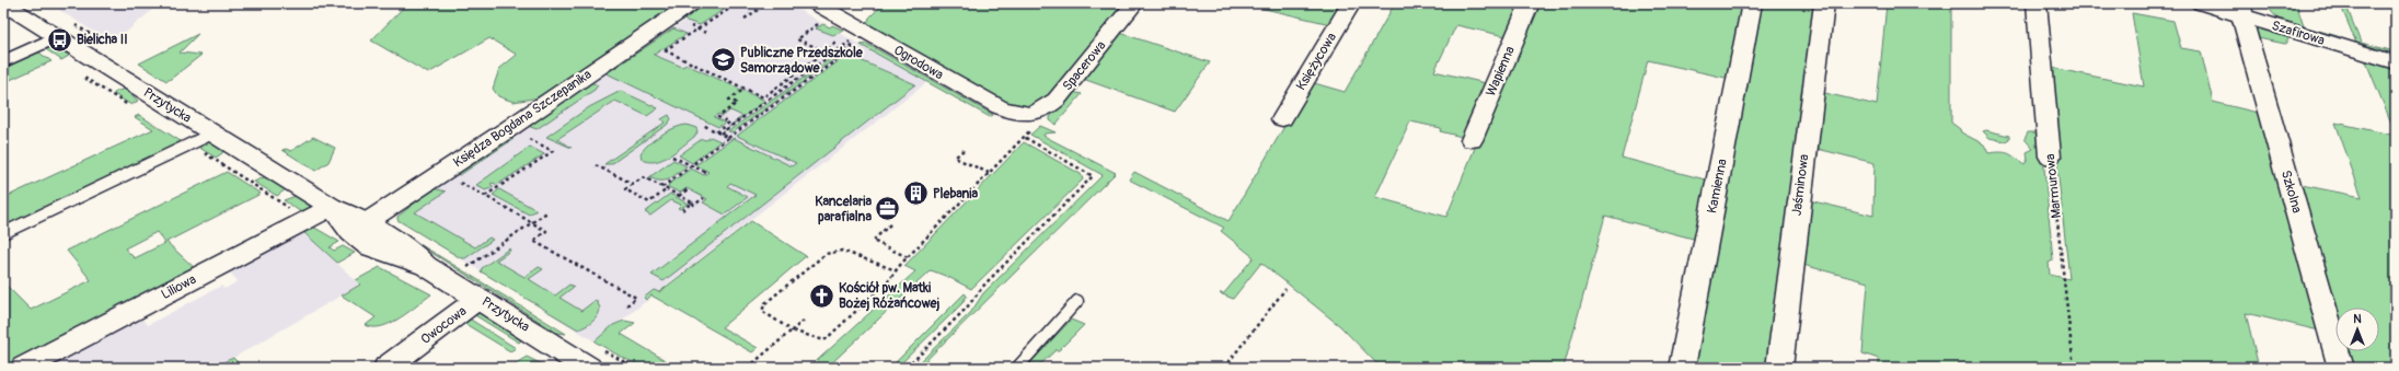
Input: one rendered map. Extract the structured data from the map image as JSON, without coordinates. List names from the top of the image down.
{
  "streets": {
    "main road": ["Przytycka"],
    "street": [
      "Szafirowa",
      "Księżycowa",
      "Ogrodowa",
      "Spacerowa",
      "Wapienna",
      "Księdza Bogdana Szczepanika",
      "Jaśminowa",
      "Kamienna",
      "Marmurowa",
      "Szkolna",
      "Liliowa",
      "Owocowa"
    ]
  },
  "crossings": [
    ["Szafirowa", "Szkolna"],
    ["Ogrodowa", "Spacerowa"],
    ["Przytycka", "Księdza Bogdana Szczepanika"],
    ["Przytycka", "Liliowa"],
    ["Przytycka", "Owocowa"]
  ],
  "places": {
    "bus stop": ["Bielicha II"],
    "school or university": ["Publiczne Przedszkole Samorządowe"],
    "building": ["Plebania"],
    "office": ["Kancelaria parafialna"],
    "church": ["Kościół pw. Matki Bożej Różańcowej"]
  },
  "north": "top"
}
